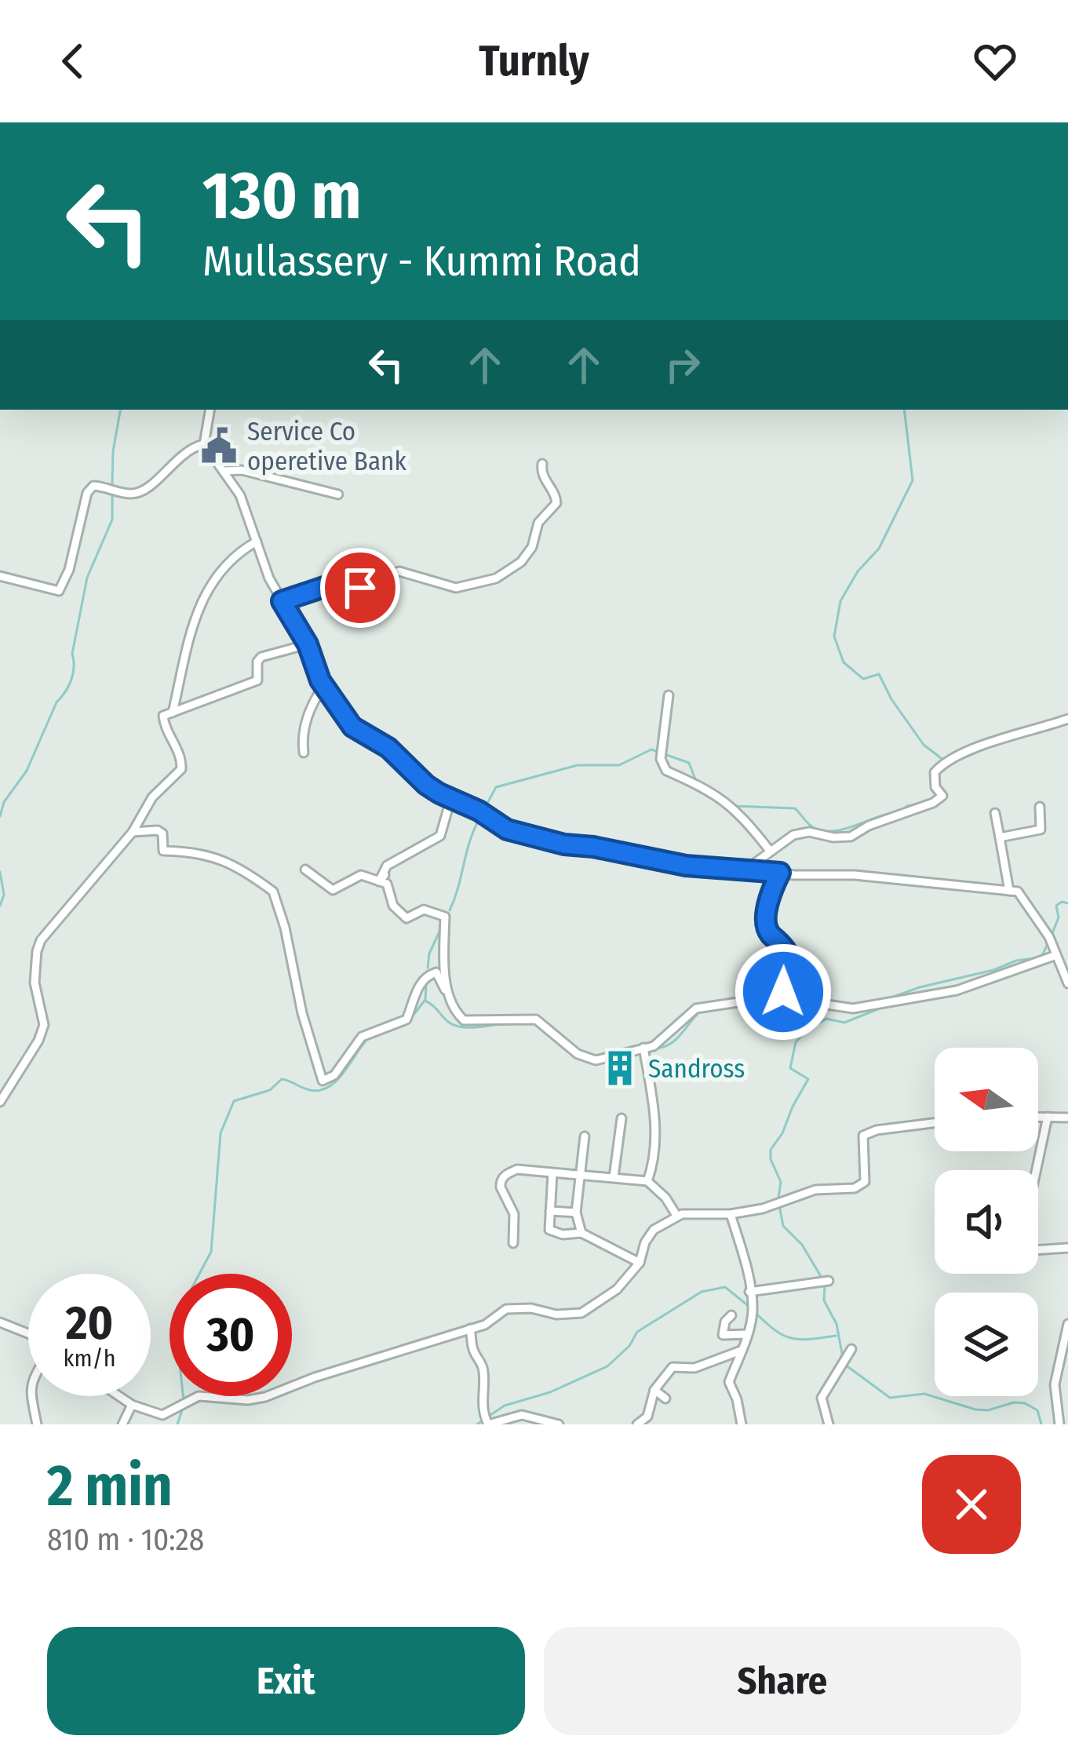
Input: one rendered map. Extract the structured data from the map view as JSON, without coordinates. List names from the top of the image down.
{
  "places": {
    "public building": ["Service Co operetive Bank"],
    "building": ["Sandross"]
  },
  "north": "left",
  "page": {
    "header": "Turnly",
    "turn": ["130 m", "Mullassery - Kummi Road"],
    "speed": "20 km/h",
    "limit": "30",
    "heading": ["2 min", "810 m · 10:28"],
    "buttons": ["Exit", "Share"]
  }
}
